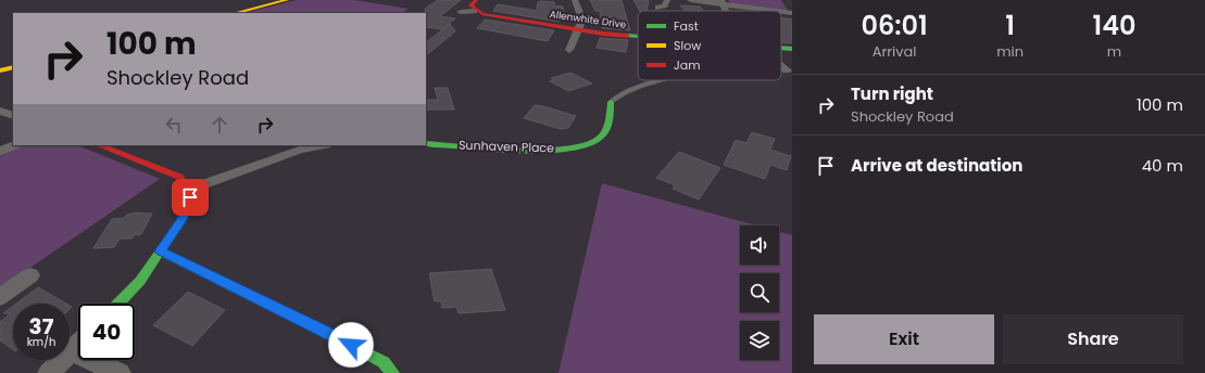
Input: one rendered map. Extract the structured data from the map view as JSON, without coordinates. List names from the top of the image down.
{
  "streets": {
    "street": ["Allenwhite Drive", "Sunhaven Place"]
  },
  "legend": ["Fast", "Slow", "Jam"],
  "page": {
    "eta": [
      "06:01",
      "Arrival",
      "1",
      "min",
      "140",
      "m"
    ],
    "turn": ["100 m", "Shockley Road"],
    "list": [
      {
        "name": "Turn right",
        "note": "Shockley Road",
        "value": "100 m"
      },
      {
        "name": "Arrive at destination",
        "value": "40 m"
      }
    ],
    "speed": "37 km/h",
    "limit": "40",
    "buttons": ["Exit", "Share"]
  }
}
